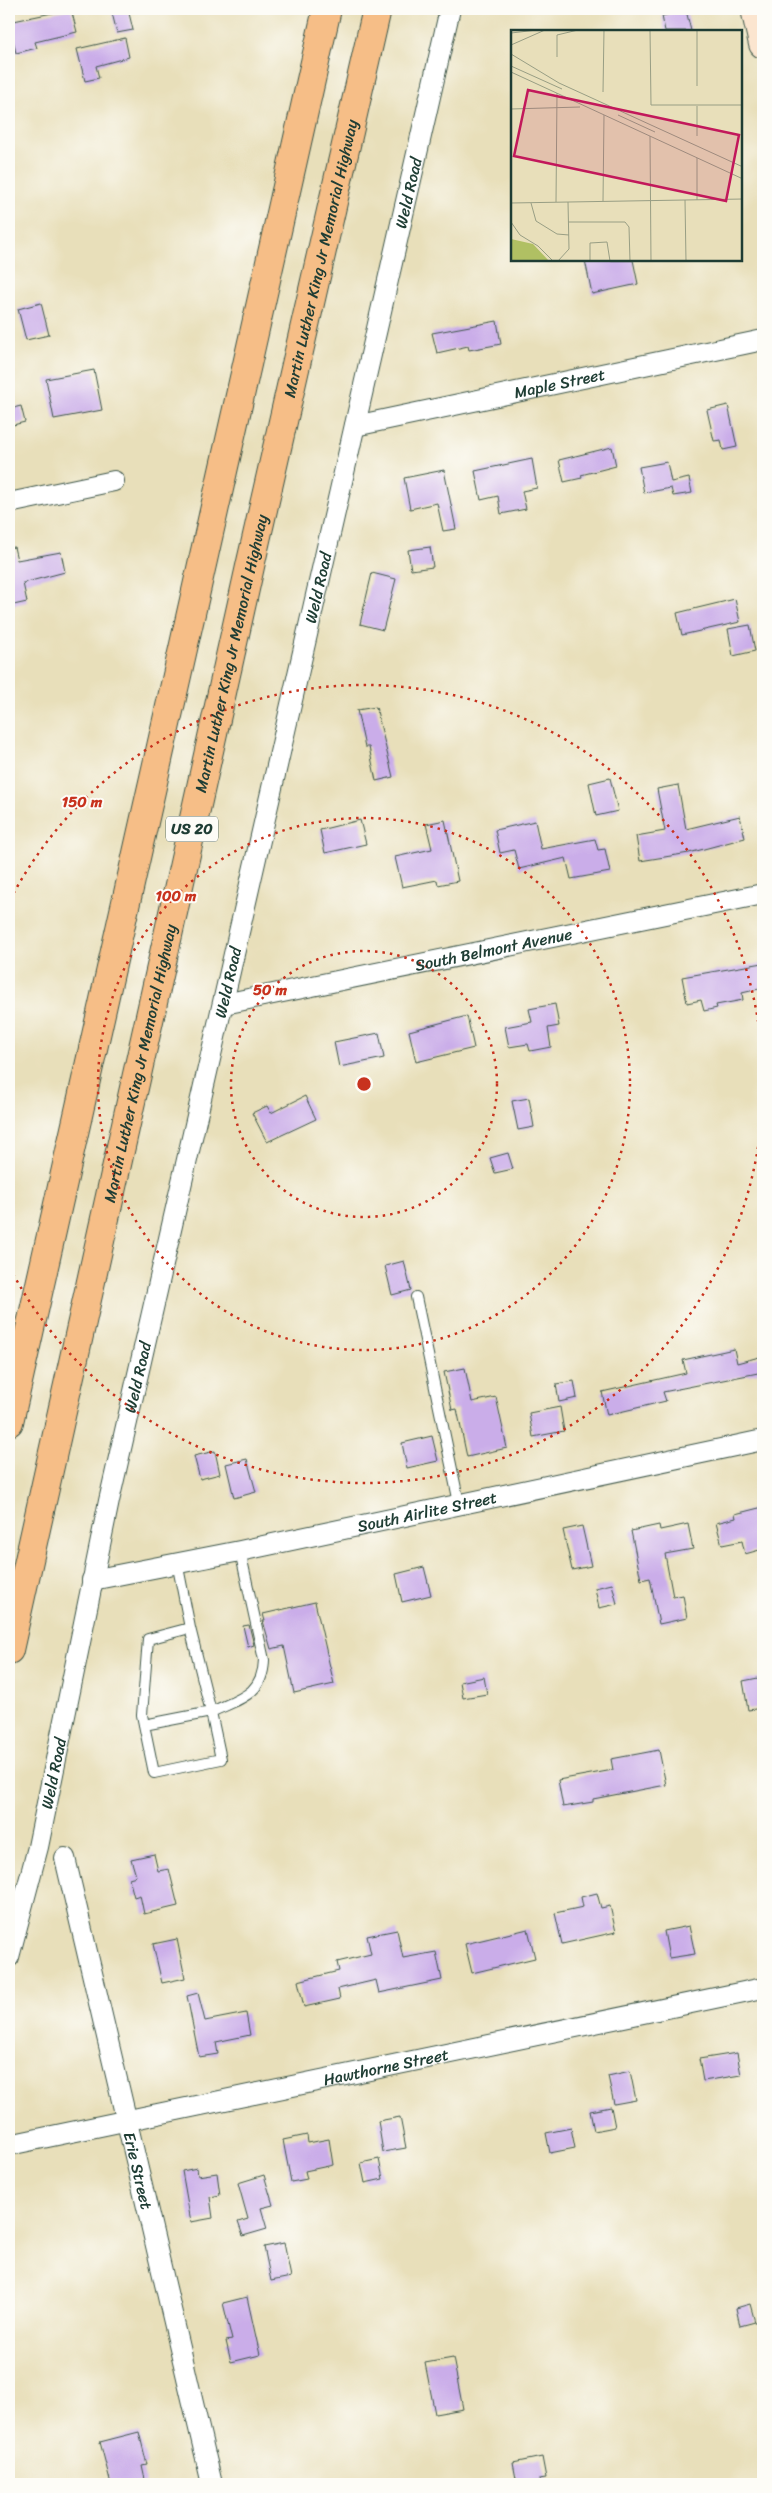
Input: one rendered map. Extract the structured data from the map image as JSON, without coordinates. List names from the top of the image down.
{
  "streets": {
    "highway": ["Martin Luther King Jr Memorial Highway", "US 20"],
    "street": [
      "Weld Road",
      "Maple Street",
      "South Belmont Avenue",
      "South Airlite Street",
      "Hawthorne Street",
      "Erie Street"
    ]
  },
  "crossings": [
    ["Weld Road", "Maple Street"],
    ["Weld Road", "South Belmont Avenue"],
    ["Weld Road", "South Airlite Street"],
    ["Hawthorne Street", "Erie Street"]
  ],
  "rings": ["150 m", "100 m", "50 m"]
}
